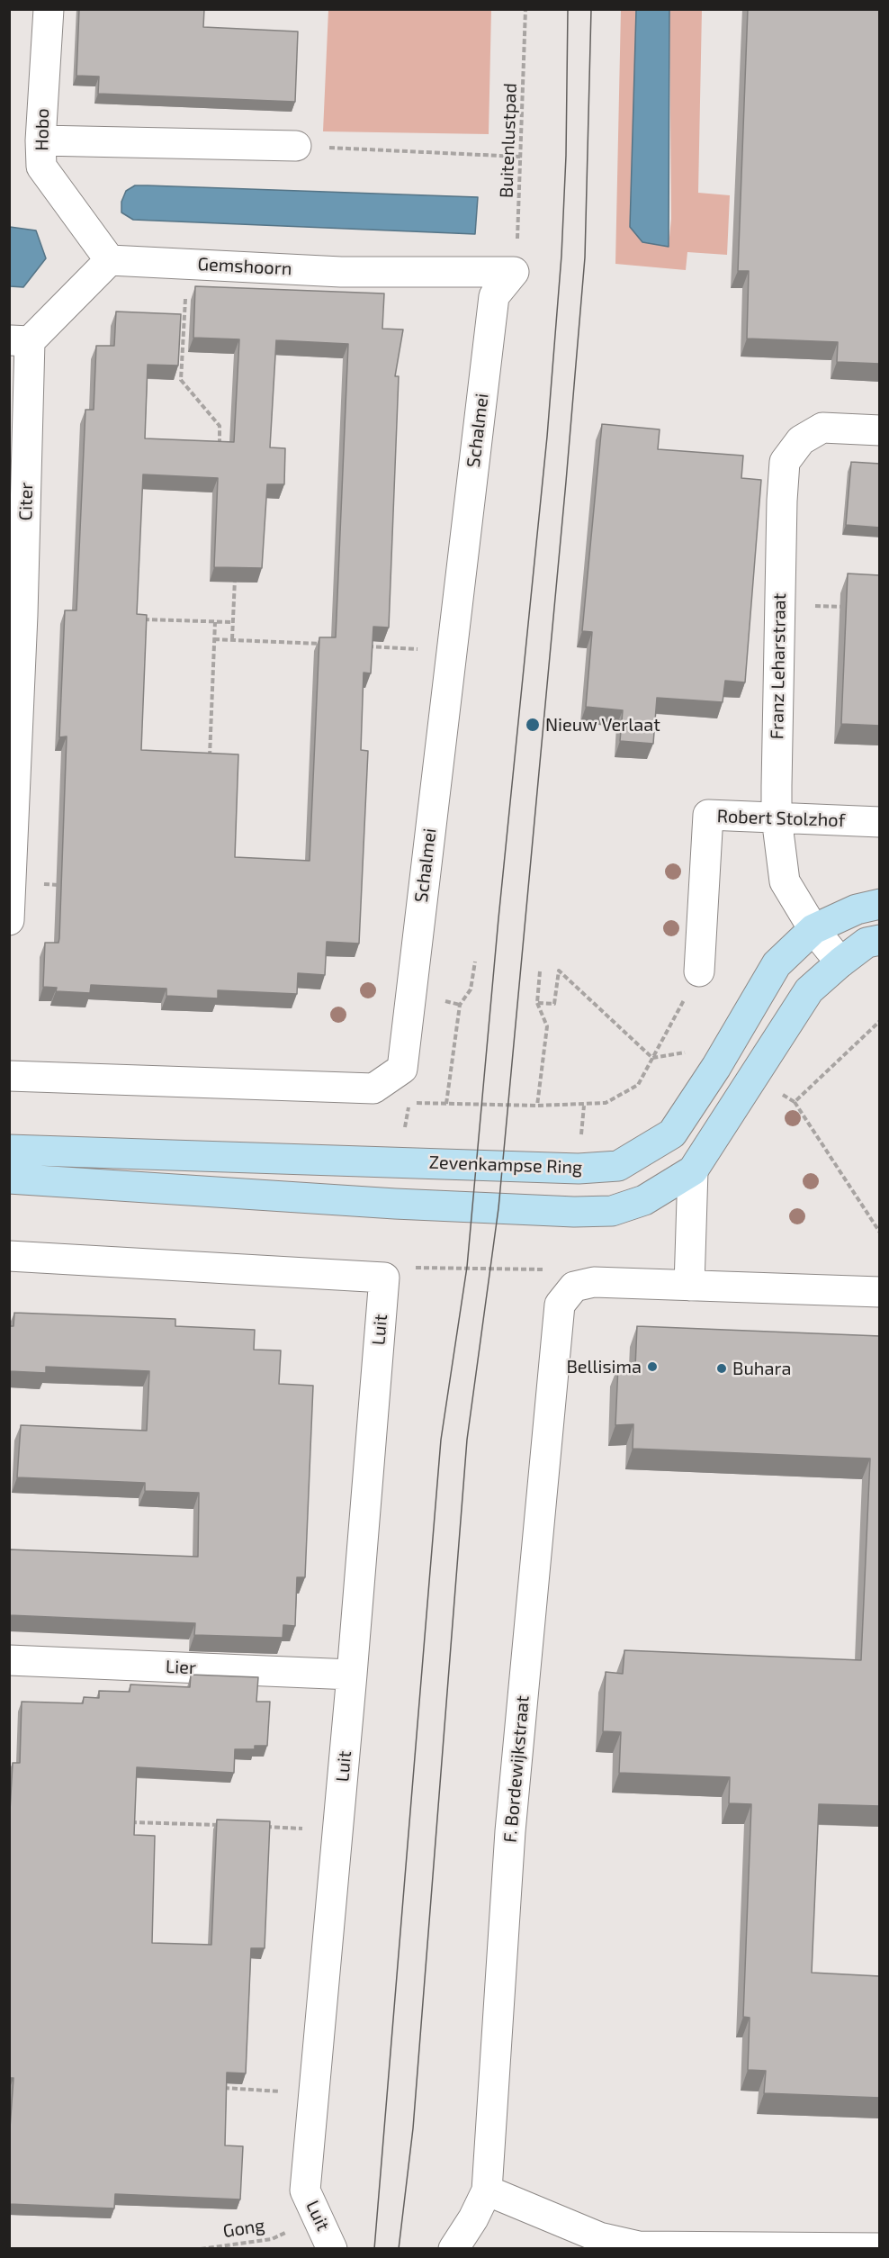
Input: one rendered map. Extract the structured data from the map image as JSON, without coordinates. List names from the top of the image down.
{
  "streets": {
    "street": [
      "Hobo",
      "Gemshoorn",
      "Schalmei",
      "Citer",
      "Franz Leharstraat",
      "Robert Stolzhof",
      "Zevenkampse Ring",
      "Luit",
      "Lier",
      "F. Bordewijkstraat"
    ],
    "path": ["Buitenlustpad", "Gong"]
  },
  "crossings": [
    ["Hobo", "Gemshoorn"],
    ["Buitenlustpad", "Gemshoorn"],
    ["Buitenlustpad", "Schalmei"],
    ["Gemshoorn", "Schalmei"],
    ["Franz Leharstraat", "Robert Stolzhof"],
    ["Franz Leharstraat", "Zevenkampse Ring"],
    ["Luit", "Lier"],
    ["Luit", "Gong"]
  ],
  "places": ["Nieuw Verlaat", "Bellisima", "Buhara"]
}
